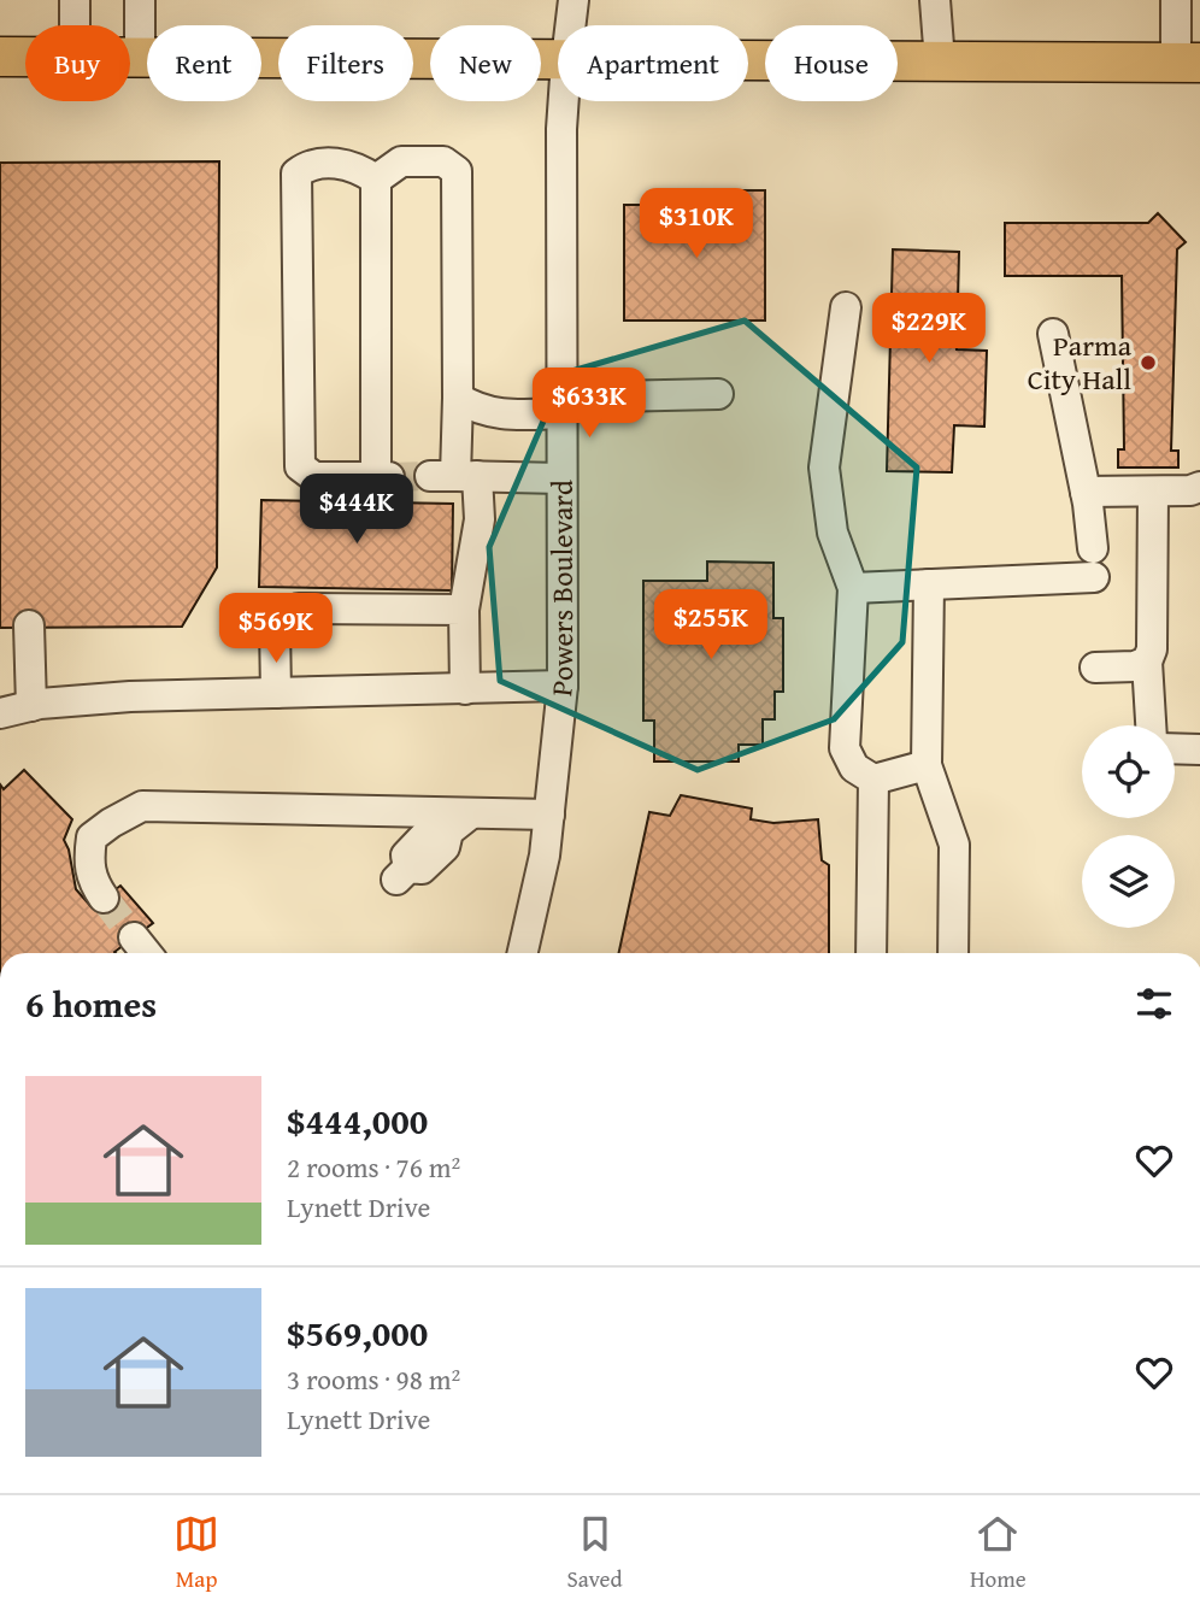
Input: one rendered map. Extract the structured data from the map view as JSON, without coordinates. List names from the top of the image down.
{
  "streets": {
    "street": ["Powers Boulevard"]
  },
  "places": ["Parma City Hall"],
  "page": {
    "chip": [
      "Buy",
      "Rent",
      "Filters",
      "New",
      "Apartment",
      "House"
    ],
    "price": [
      "$310K",
      "$229K",
      "$633K",
      "$444K",
      "$255K",
      "$569K"
    ],
    "heading": "6 homes",
    "list": [
      {
        "name": "$444,000",
        "note": "2 rooms · 76 m² · Lynett Drive"
      },
      {
        "name": "$569,000",
        "note": "3 rooms · 98 m² · Lynett Drive"
      }
    ],
    "tabs": ["Map", "Saved", "Home"]
  }
}
